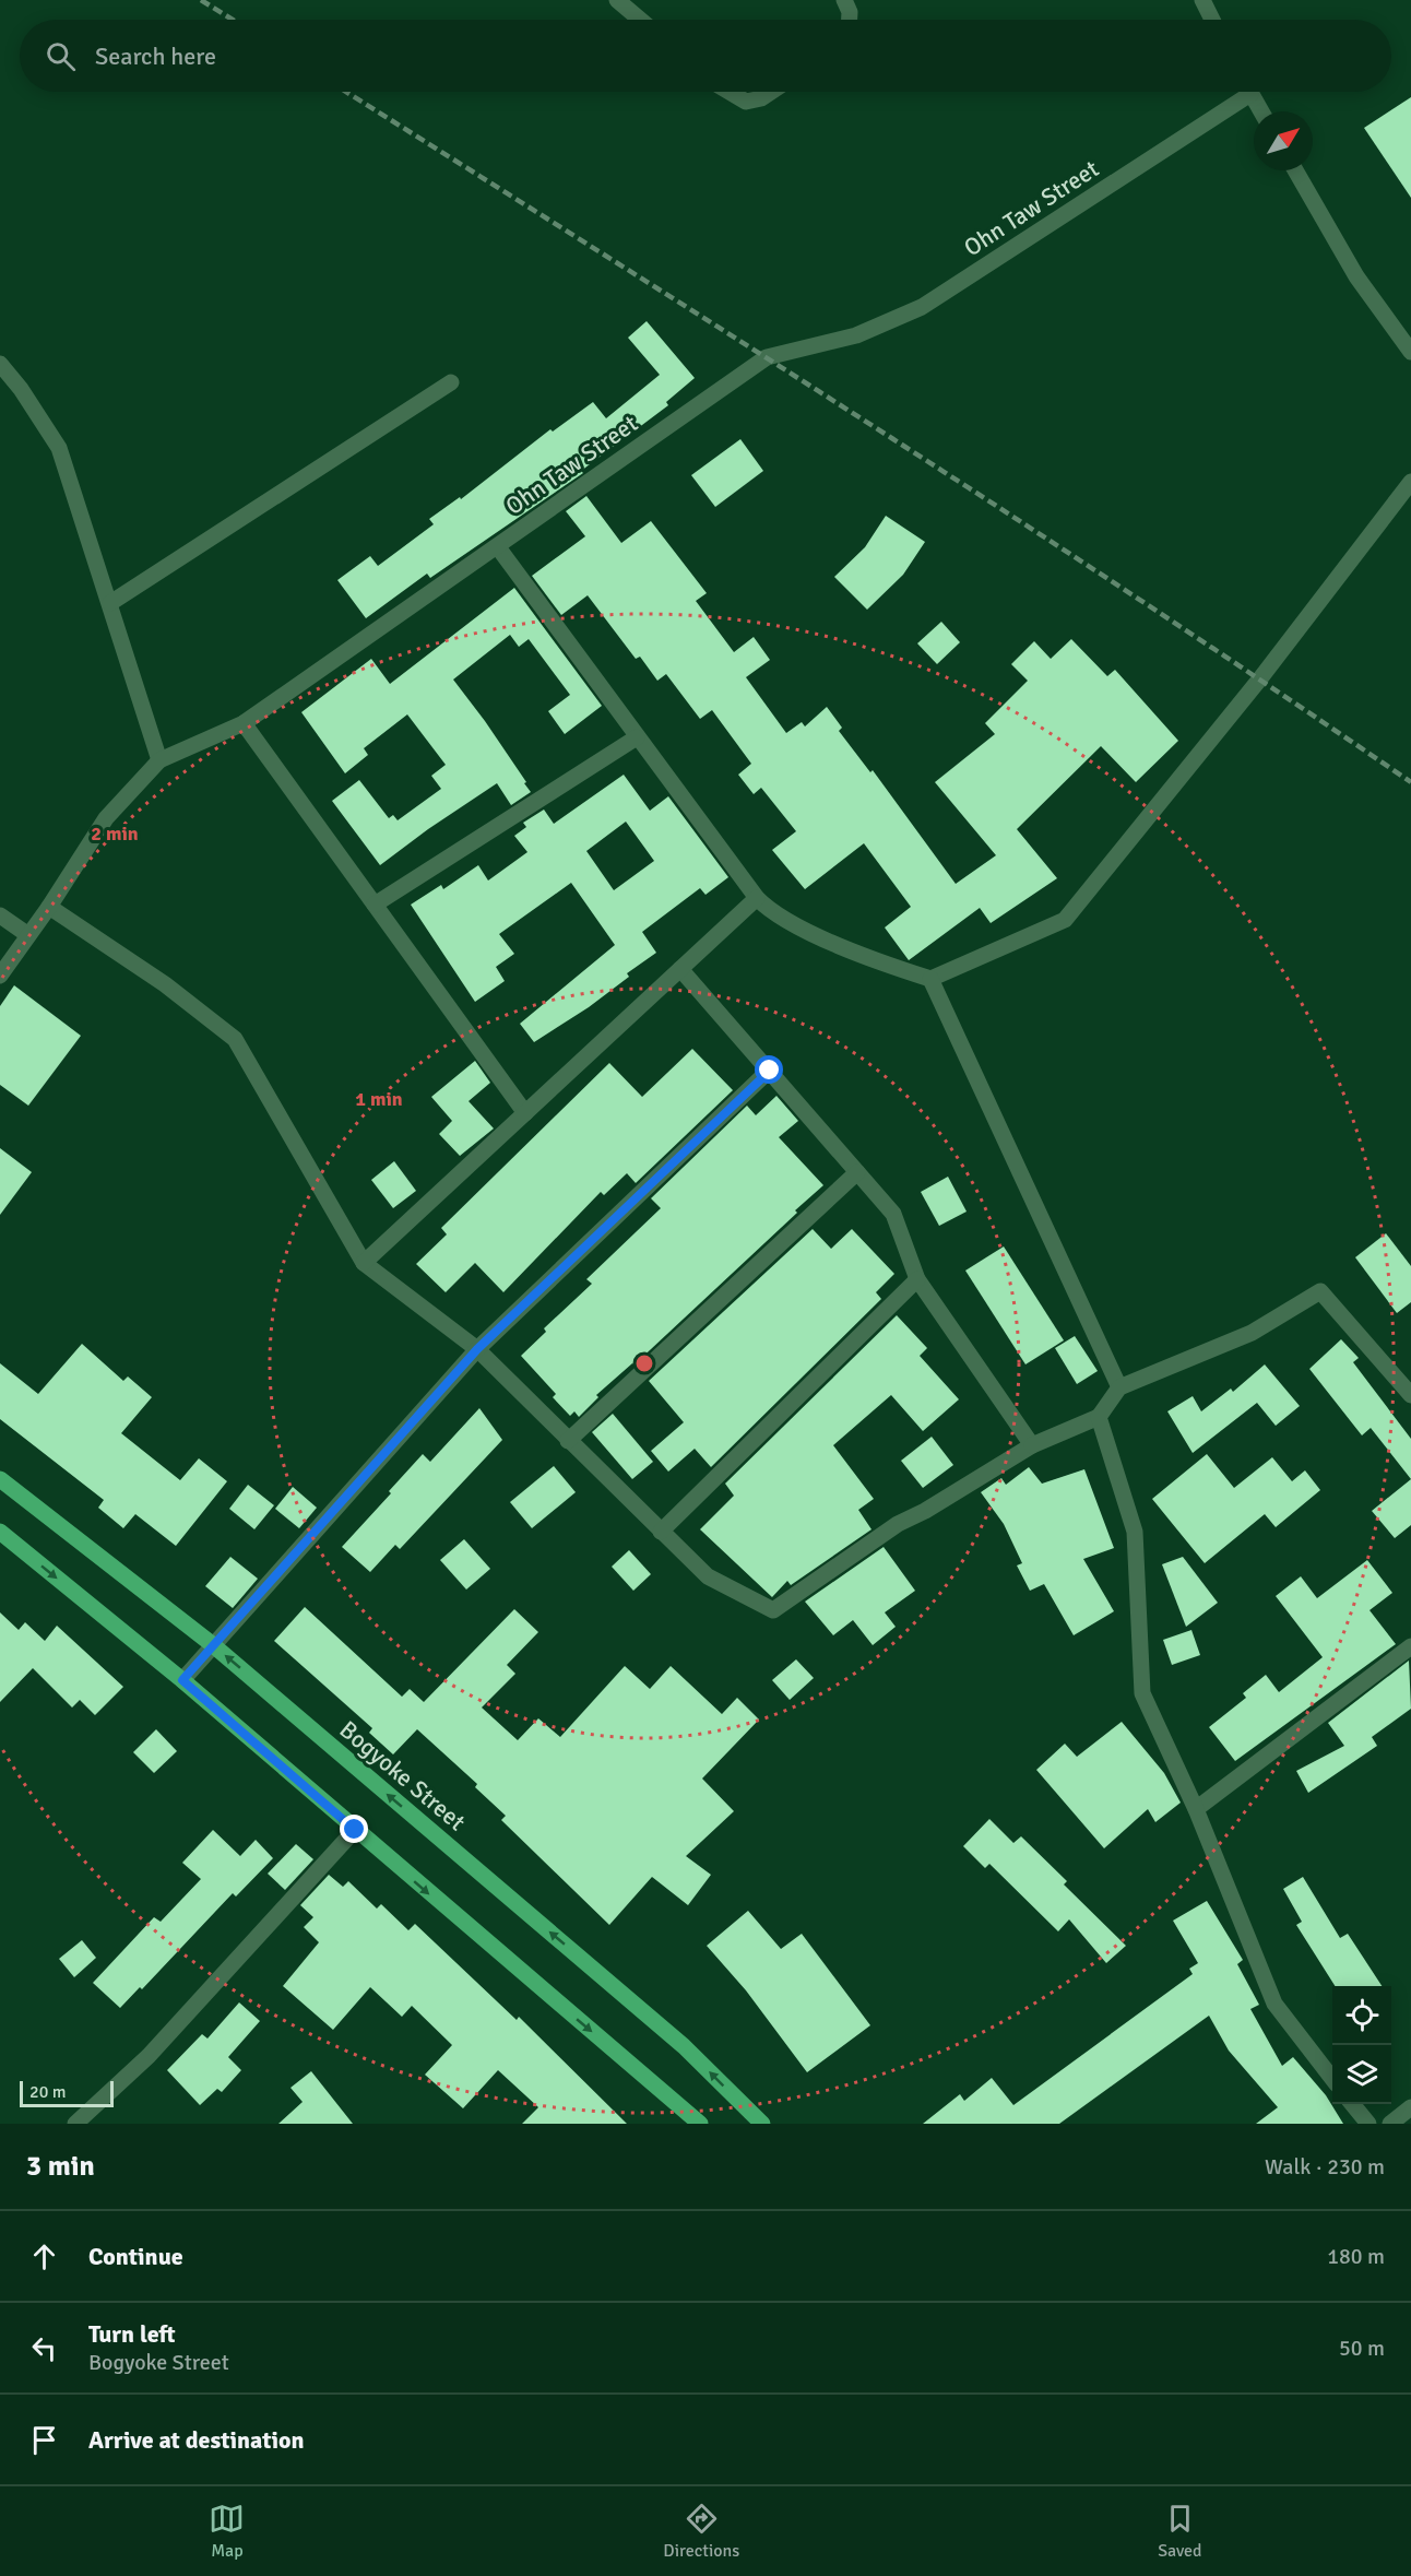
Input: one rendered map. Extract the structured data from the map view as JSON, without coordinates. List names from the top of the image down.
{
  "streets": {
    "main road": ["Bogyoke Street"],
    "street": ["Ohn Taw Street"]
  },
  "scale_bar": "20 m",
  "north": "top right",
  "page": {
    "search": "Search here",
    "scale": "20 m",
    "heading": ["3 min", "Walk · 230 m"],
    "list": [
      ["Continue", "180 m"],
      ["Turn left", "Bogyoke Street", "50 m"],
      "Arrive at destination"
    ],
    "nav": ["Map", "Directions", "Saved"]
  },
  "rings": ["2 min", "1 min"]
}
